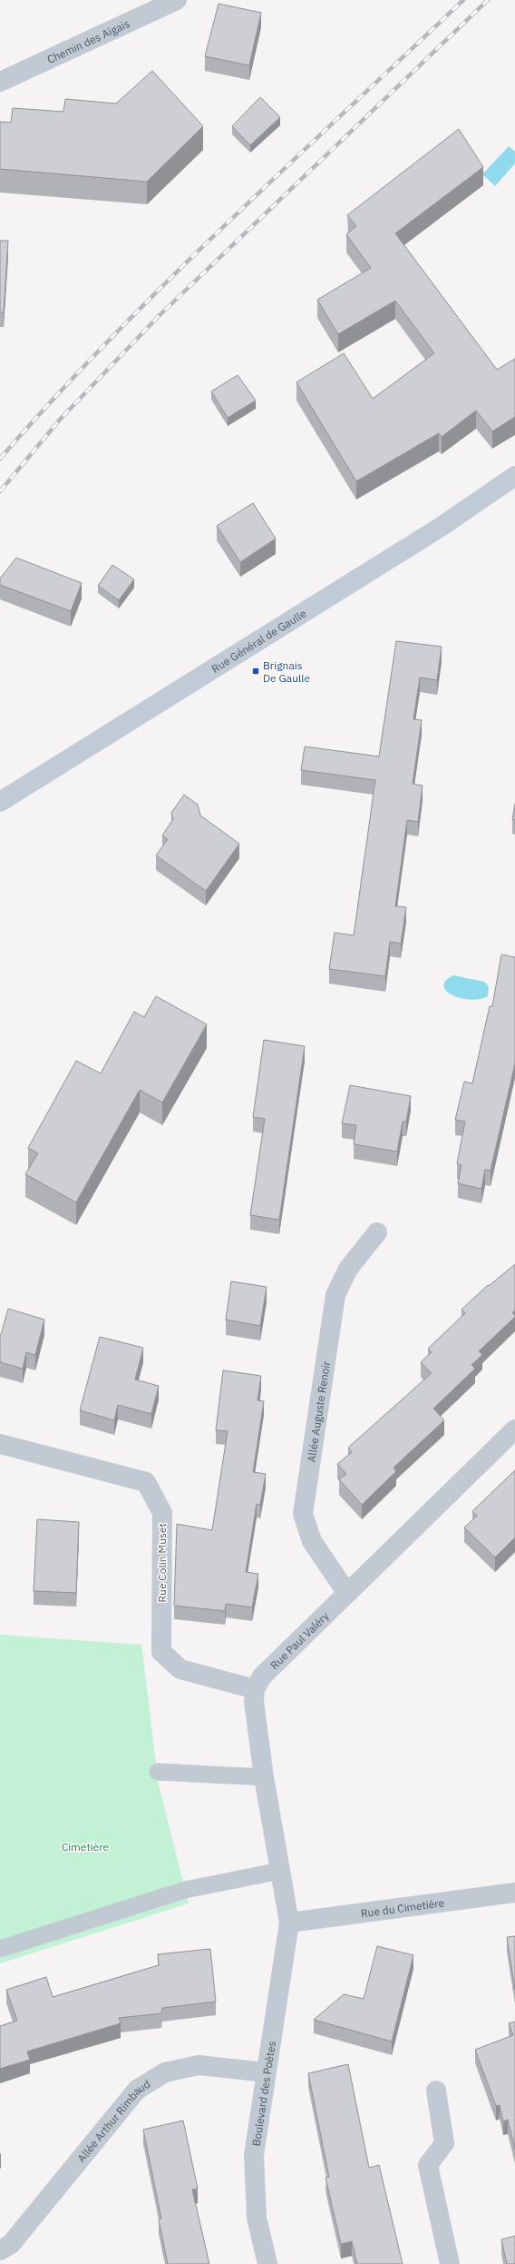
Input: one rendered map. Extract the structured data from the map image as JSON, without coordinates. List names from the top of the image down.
{
  "streets": {
    "main road": ["Rue Général de Gaulle"],
    "street": [
      "Chemin des Aigais",
      "Allée Auguste Renoir",
      "Rue Colin Muset",
      "Rue Paul Valéry",
      "Rue du Cimetière",
      "Boulevard des Poètes",
      "Allée Arthur Rimbaud"
    ]
  },
  "crossings": [
    ["Allée Auguste Renoir", "Rue Paul Valéry"],
    ["Rue Colin Muset", "Rue Paul Valéry"],
    ["Rue du Cimetière", "Boulevard des Poètes"],
    ["Boulevard des Poètes", "Allée Arthur Rimbaud"]
  ],
  "parks": ["Cimetière"],
  "places": {
    "transit": ["Brignais De Gaulle"]
  }
}
